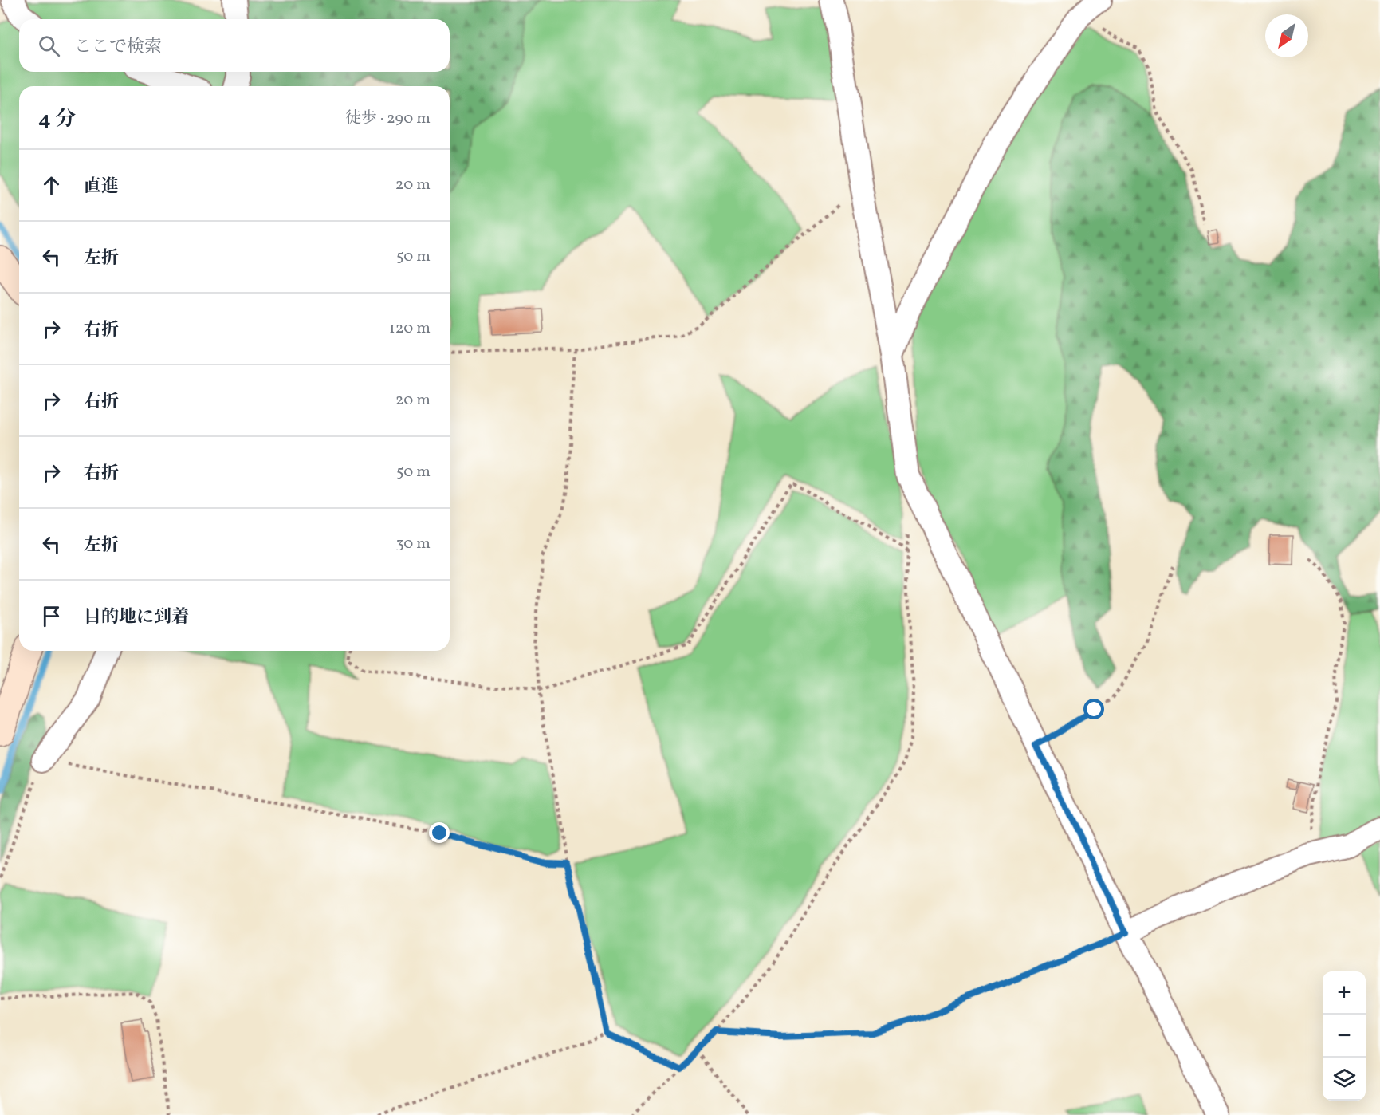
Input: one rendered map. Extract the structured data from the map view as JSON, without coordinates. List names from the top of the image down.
{
  "north": "bottom left",
  "page": {
    "search": "ここで検索",
    "heading": ["4 分", "徒歩 · 290 m"],
    "list": [
      ["直進", "20 m"],
      ["左折", "50 m"],
      ["右折", "120 m"],
      ["右折", "20 m"],
      ["右折", "50 m"],
      ["左折", "30 m"],
      "目的地に到着"
    ],
    "map_buttons": ["+", "−"]
  }
}
